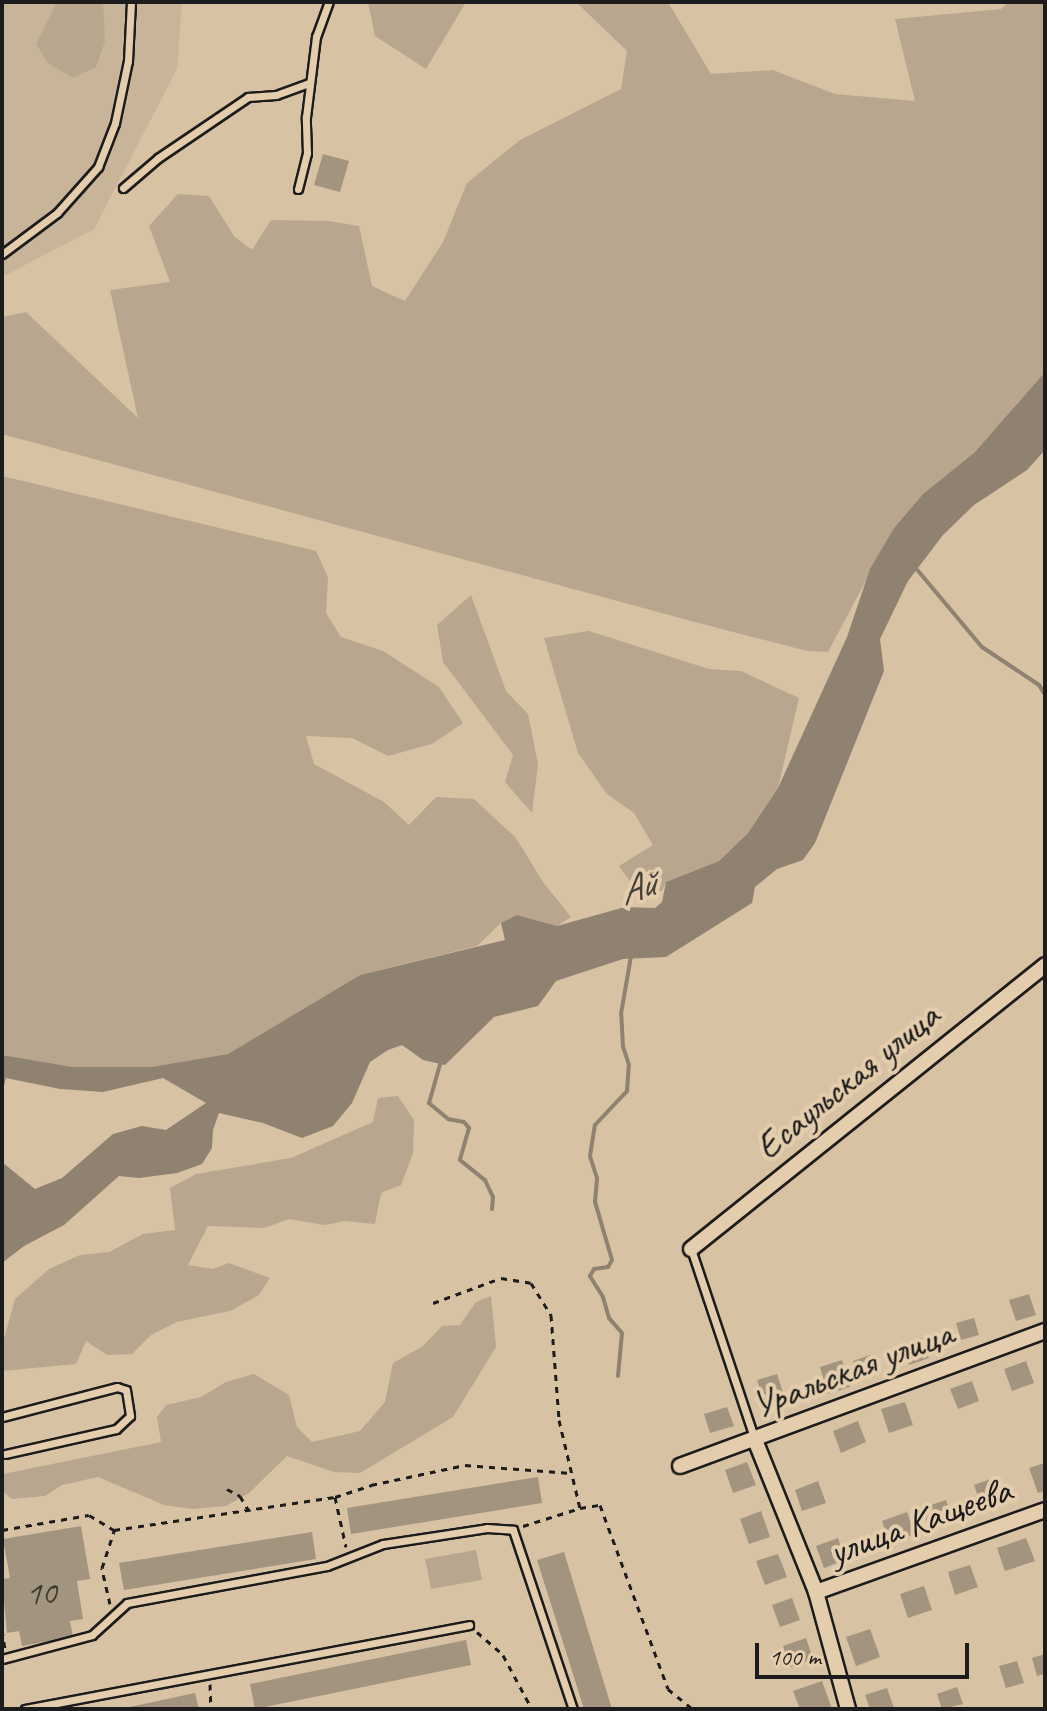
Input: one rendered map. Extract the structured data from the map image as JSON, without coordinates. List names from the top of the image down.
{
  "streets": {
    "street": ["Есаульская улица", "Уральская улица", "улица Кащеева"]
  },
  "water": ["Ай"],
  "house_numbers": ["10"],
  "scale_bar": "100 m"
}
